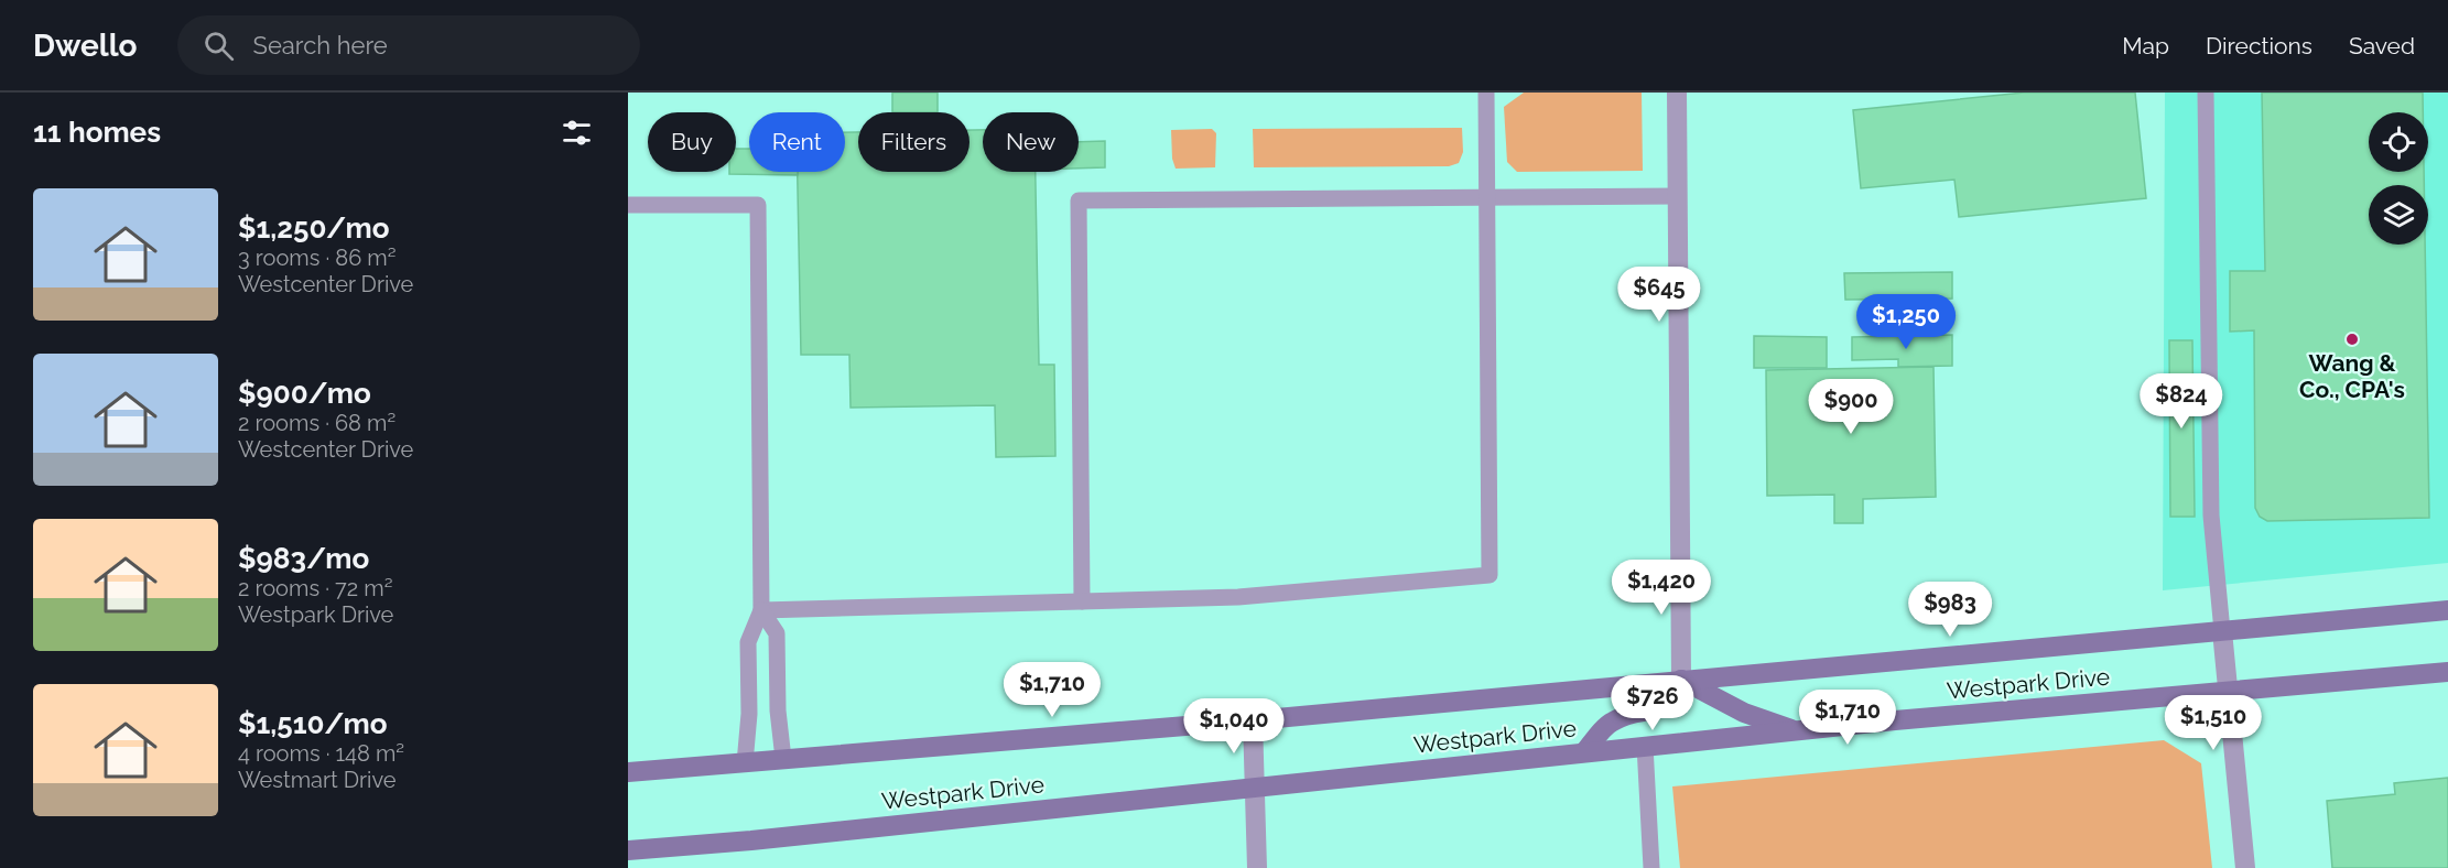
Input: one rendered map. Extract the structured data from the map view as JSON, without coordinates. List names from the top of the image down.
{
  "streets": {
    "main road": ["Westpark Drive"]
  },
  "places": ["Wang & Co., CPA's"],
  "page": {
    "header": "Dwello",
    "search": "Search here",
    "nav": ["Map", "Directions", "Saved"],
    "heading": "11 homes",
    "chip": [
      "Buy",
      "Rent",
      "Filters",
      "New"
    ],
    "list": [
      {
        "name": "$1,250/mo",
        "note": "3 rooms · 86 m² · Westcenter Drive"
      },
      {
        "name": "$900/mo",
        "note": "2 rooms · 68 m² · Westcenter Drive"
      },
      {
        "name": "$983/mo",
        "note": "2 rooms · 72 m² · Westpark Drive"
      },
      {
        "name": "$1,510/mo",
        "note": "4 rooms · 148 m² · Westmart Drive"
      }
    ],
    "price": [
      "$645",
      "$1,250",
      "$824",
      "$900",
      "$1,420",
      "$983",
      "$1,710",
      "$726",
      "$1,710",
      "$1,510",
      "$1,040"
    ]
  }
}
